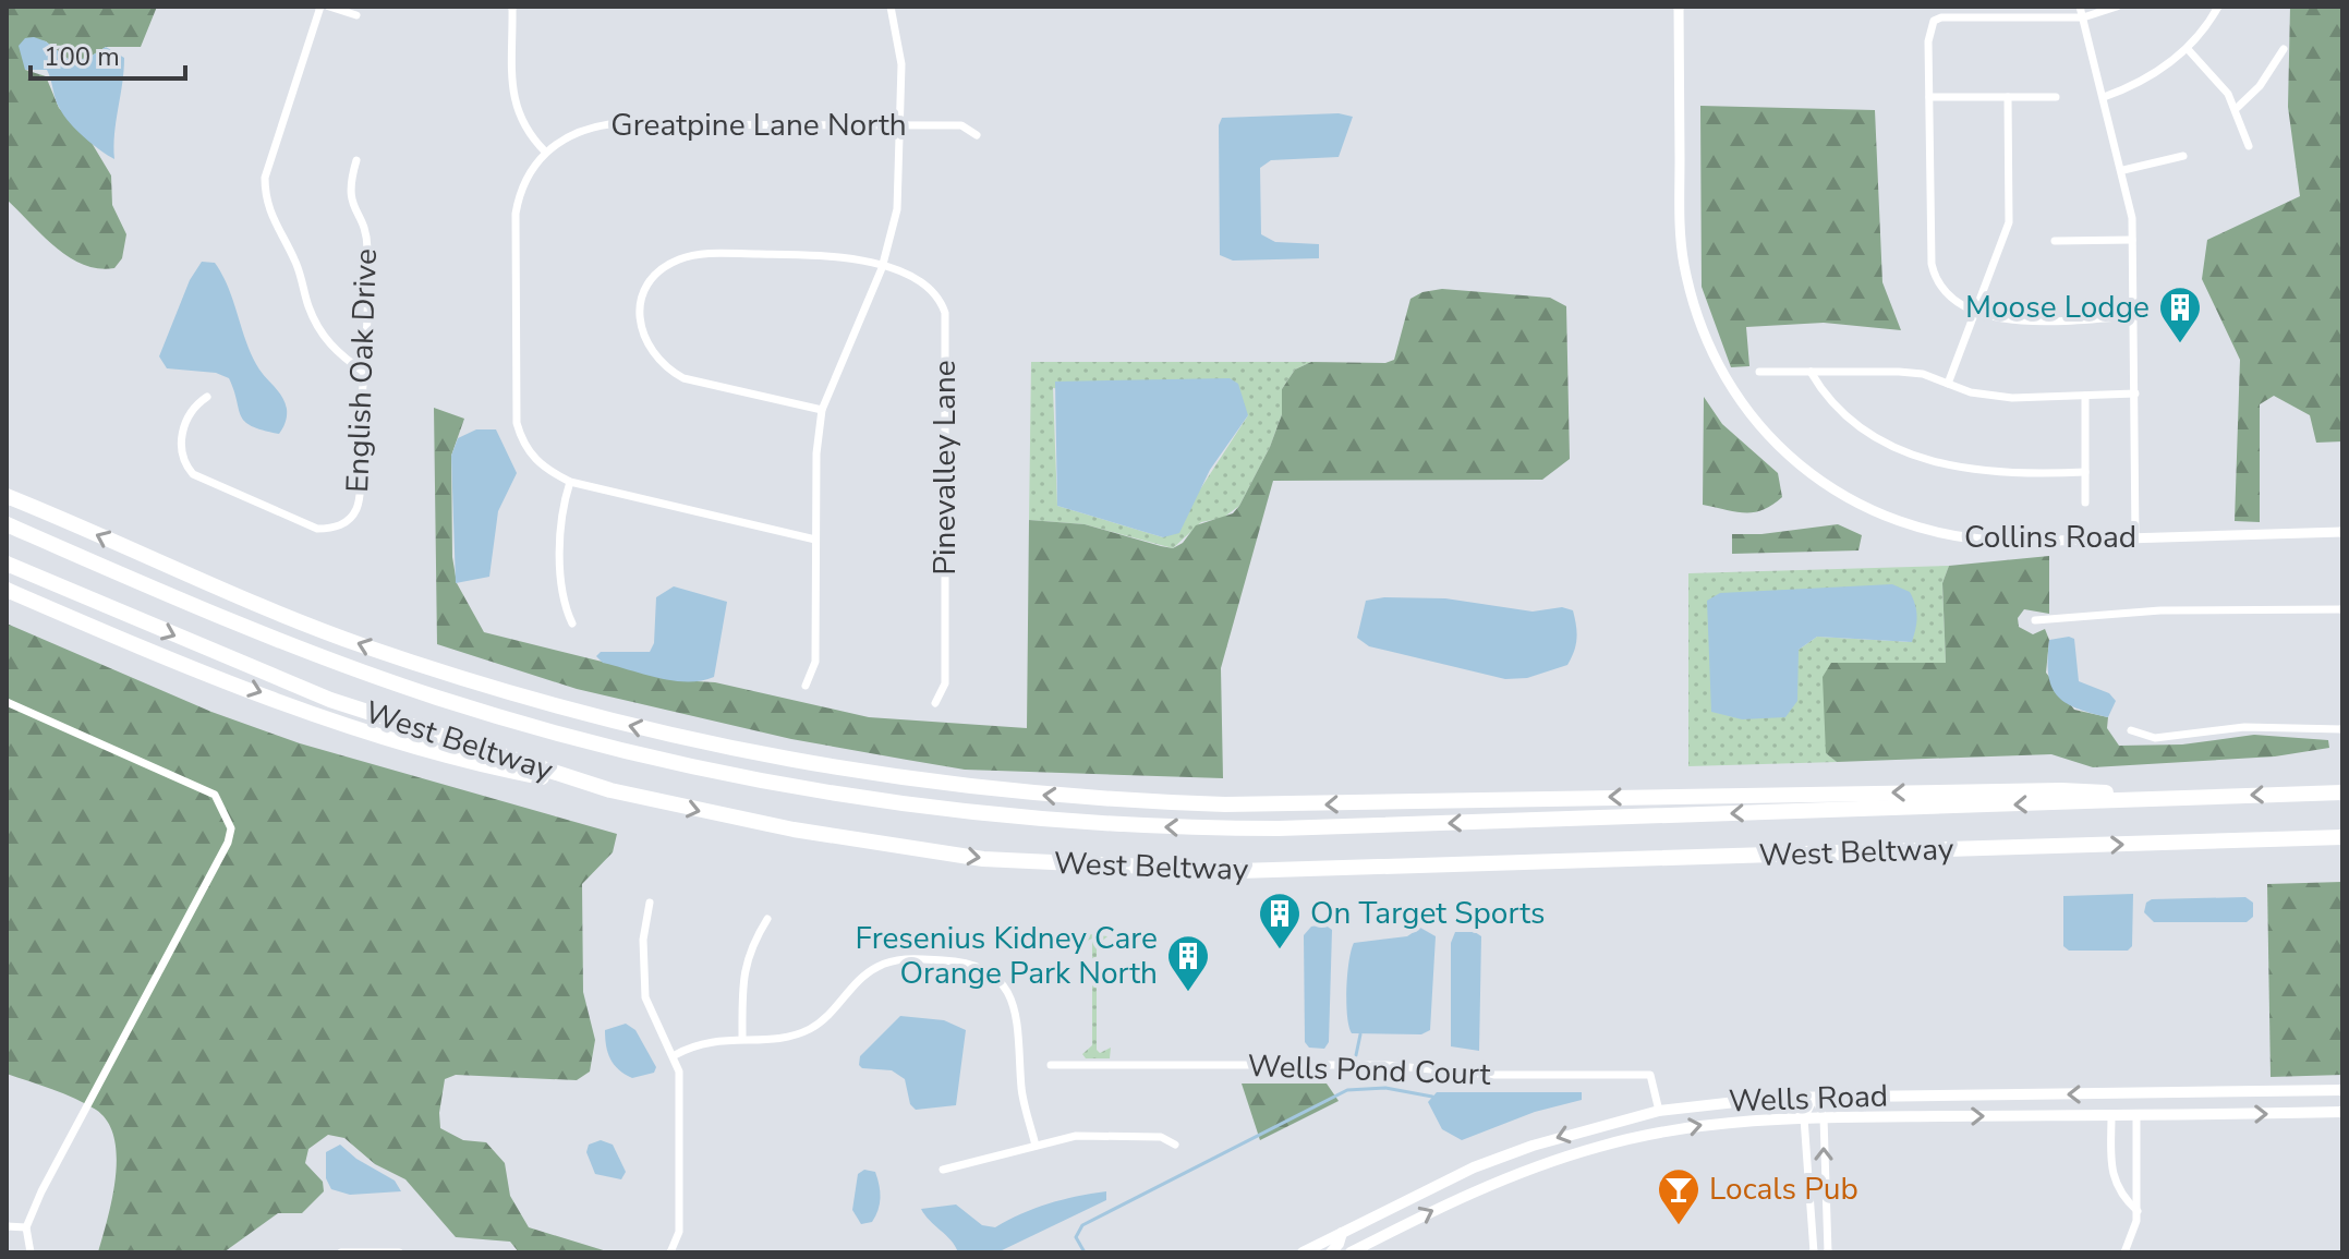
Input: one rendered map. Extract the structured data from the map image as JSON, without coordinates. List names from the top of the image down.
{
  "streets": {
    "highway": ["West Beltway"],
    "main road": ["Wells Road"],
    "street": [
      "Greatpine Lane North",
      "English Oak Drive",
      "Pinevalley Lane",
      "Collins Road",
      "Wells Pond Court"
    ]
  },
  "crossings": [
    ["Wells Pond Court", "Wells Road"]
  ],
  "places": {
    "building": ["Moose Lodge", "On Target Sports", "Fresenius Kidney Care Orange Park North"],
    "bar": ["Locals Pub"]
  },
  "scale_bar": "100 m"
}
